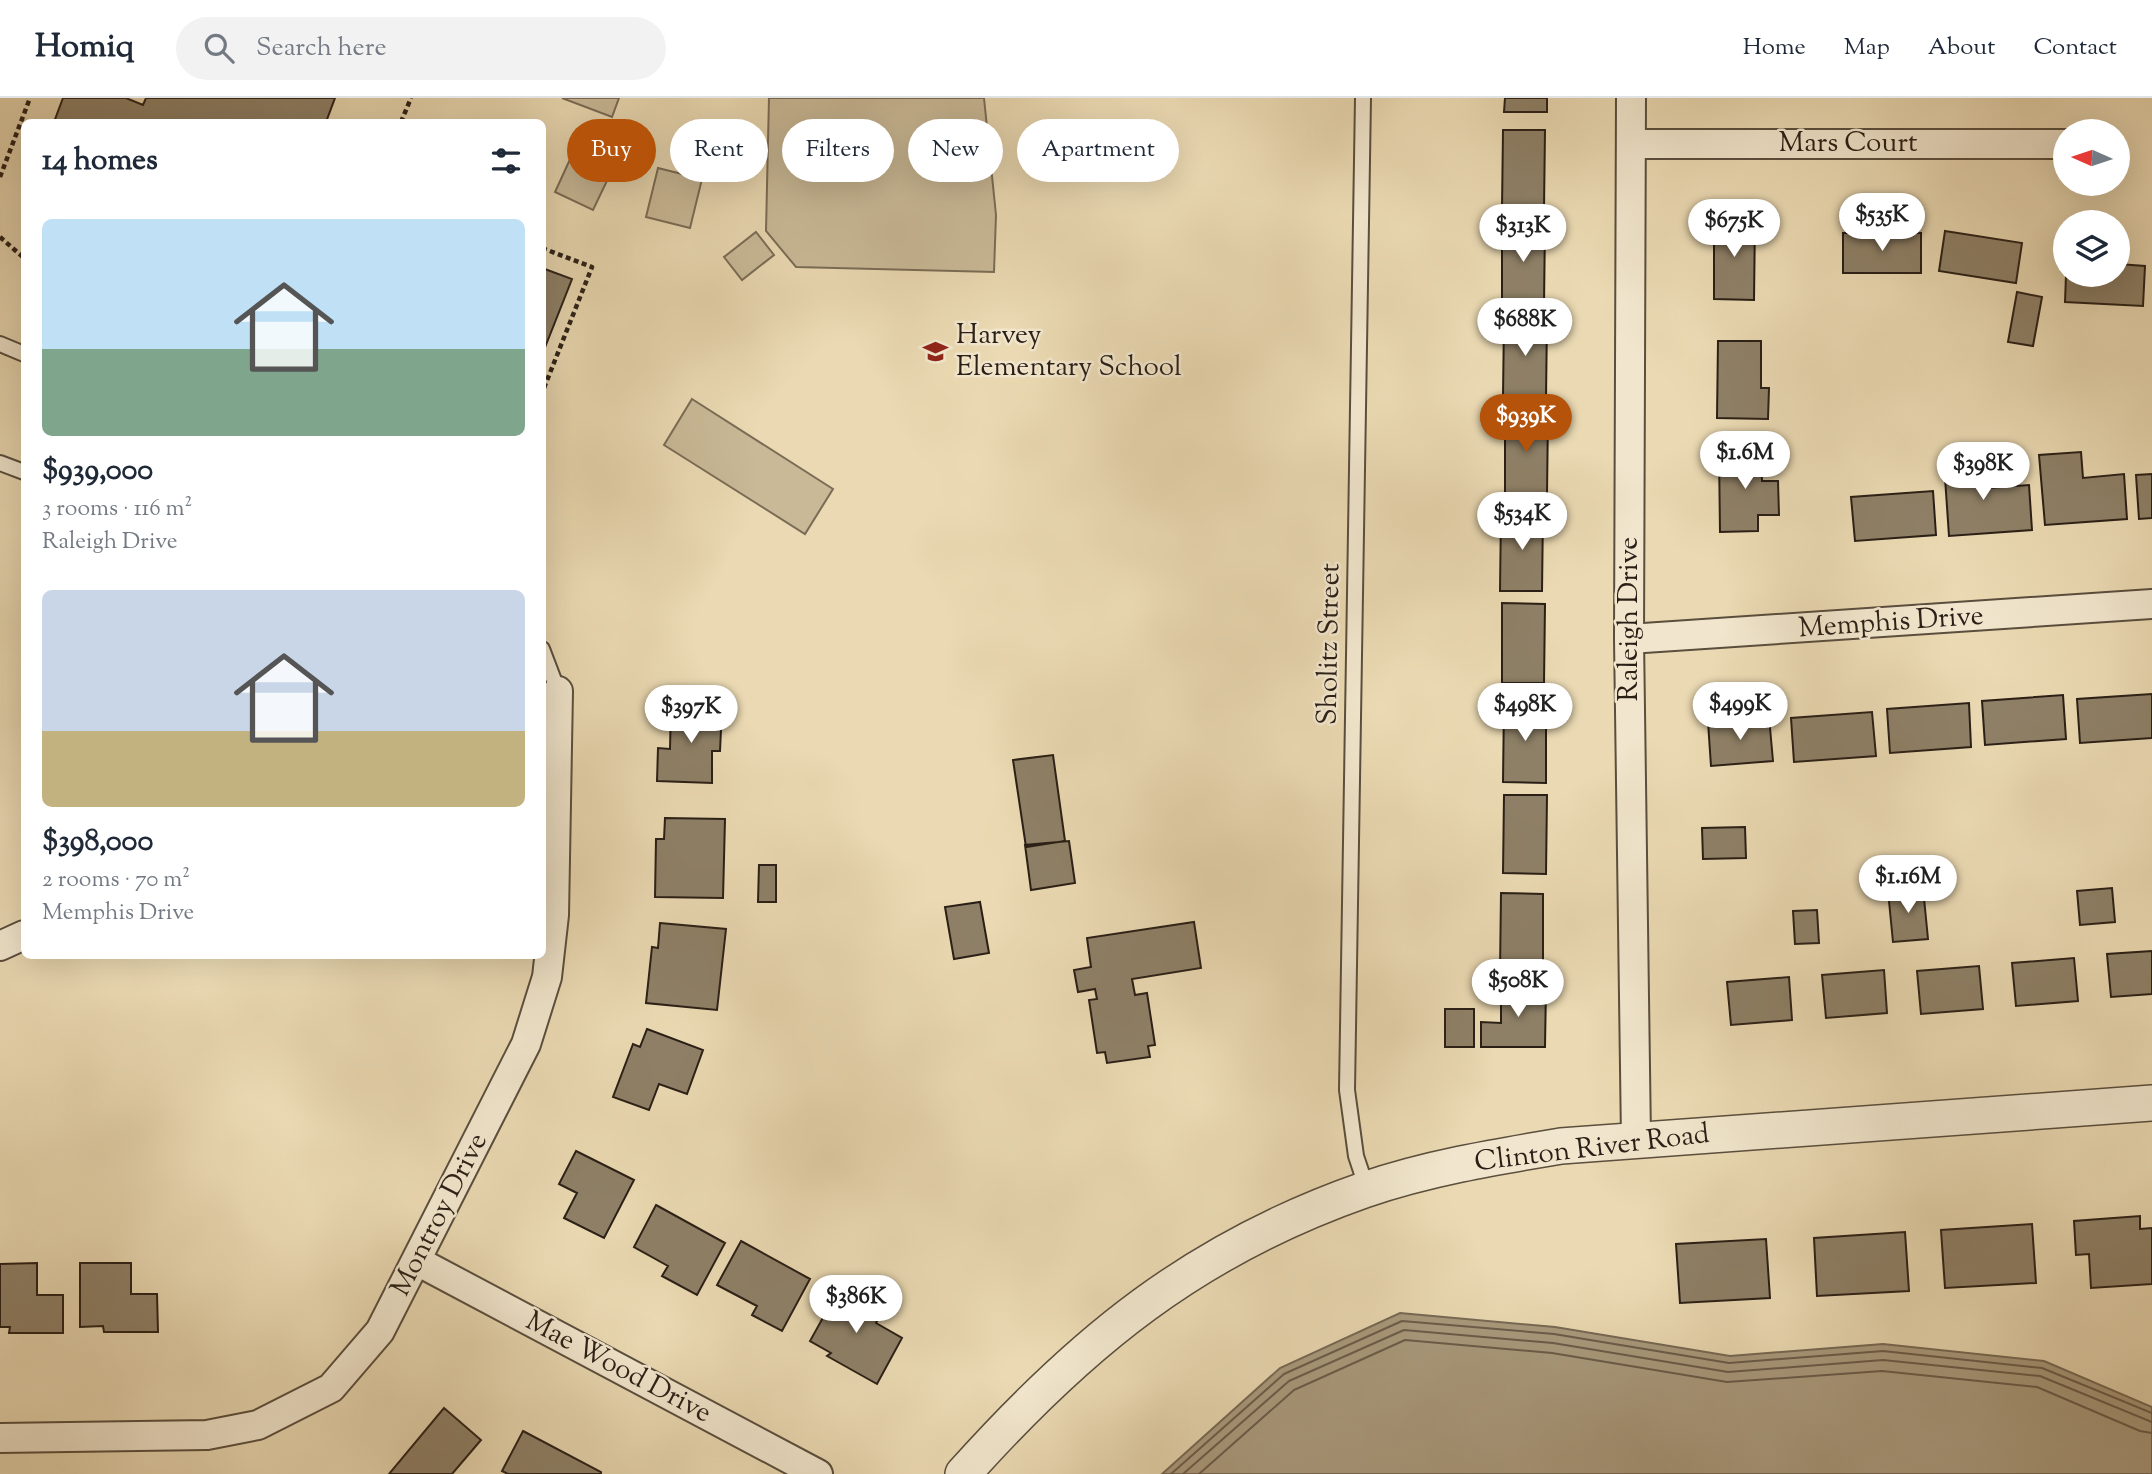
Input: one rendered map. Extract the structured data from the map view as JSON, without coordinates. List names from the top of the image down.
{
  "streets": {
    "street": [
      "Mars Court",
      "Raleigh Drive",
      "Memphis Drive",
      "Clinton River Road",
      "Montroy Drive",
      "Mae Wood Drive"
    ],
    "lane": ["Sholitz Street"]
  },
  "crossings": [
    ["Mars Court", "Raleigh Drive"],
    ["Raleigh Drive", "Memphis Drive"],
    ["Raleigh Drive", "Clinton River Road"],
    ["Sholitz Street", "Clinton River Road"],
    ["Montroy Drive", "Mae Wood Drive"]
  ],
  "places": {
    "school or university": ["Harvey Elementary School"]
  },
  "north": "left",
  "page": {
    "header": "Homiq",
    "search": "Search here",
    "nav": [
      "Home",
      "Map",
      "About",
      "Contact"
    ],
    "chip": [
      "Buy",
      "Rent",
      "Filters",
      "New",
      "Apartment"
    ],
    "heading": "14 homes",
    "price": [
      "$535K",
      "$675K",
      "$313K",
      "$688K",
      "$939K",
      "$1.6M",
      "$398K",
      "$534K",
      "$499K",
      "$498K",
      "$397K",
      "$1.16M",
      "$508K",
      "$386K"
    ],
    "list": [
      {
        "name": "$939,000",
        "note": "3 rooms · 116 m² · Raleigh Drive"
      },
      {
        "name": "$398,000",
        "note": "2 rooms · 70 m² · Memphis Drive"
      }
    ]
  }
}
